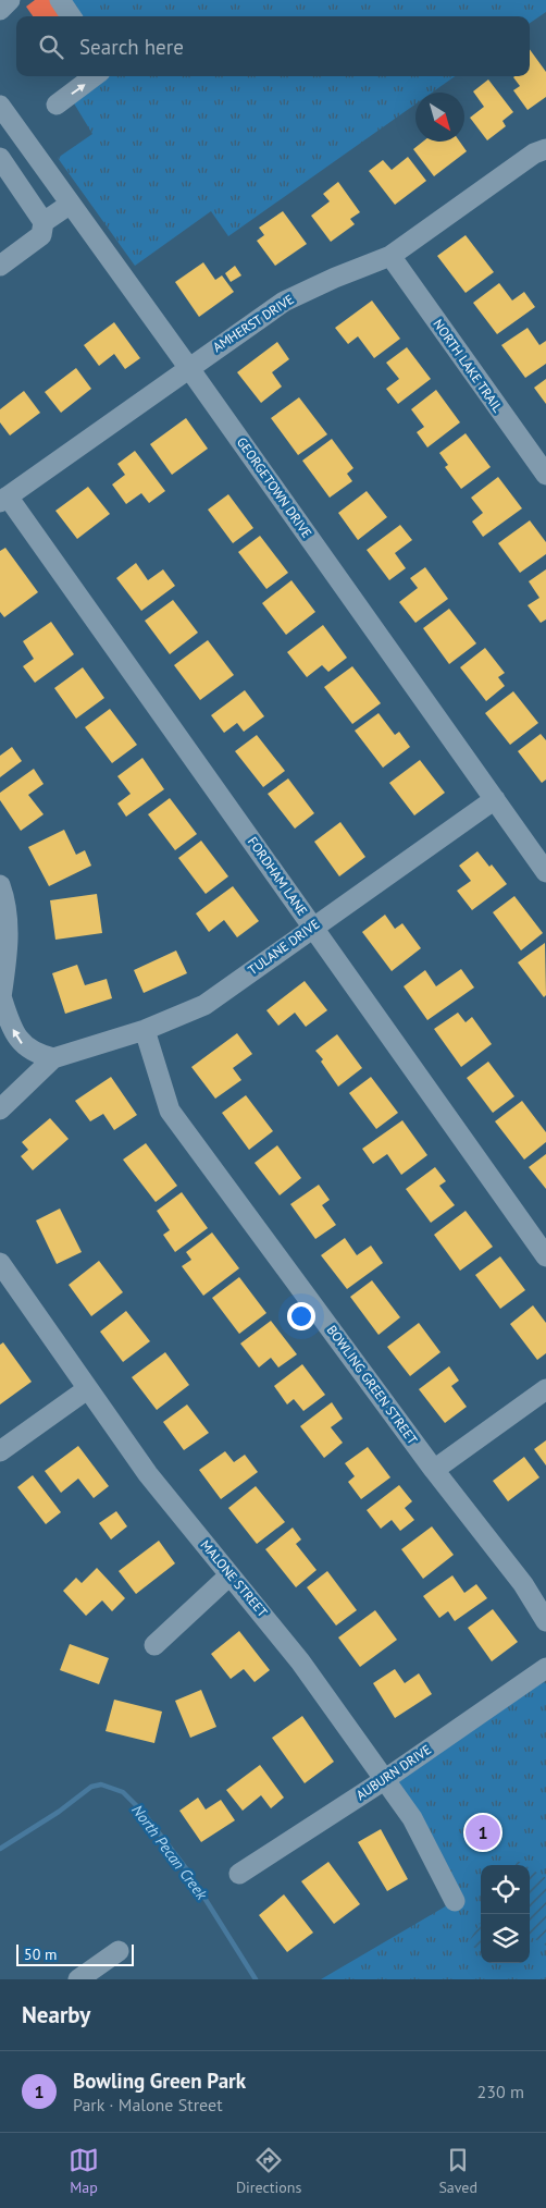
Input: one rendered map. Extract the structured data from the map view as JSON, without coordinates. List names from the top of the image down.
{
  "streets": {
    "street": [
      "AMHERST DRIVE",
      "NORTH LAKE TRAIL",
      "GEORGETOWN DRIVE",
      "FORDHAM LANE",
      "TULANE DRIVE",
      "BOWLING GREEN STREET",
      "MALONE STREET",
      "AUBURN DRIVE"
    ]
  },
  "crossings": [
    ["AMHERST DRIVE", "NORTH LAKE TRAIL"],
    ["AMHERST DRIVE", "GEORGETOWN DRIVE"],
    ["AMHERST DRIVE", "FORDHAM LANE"],
    ["GEORGETOWN DRIVE", "TULANE DRIVE"],
    ["FORDHAM LANE", "TULANE DRIVE"],
    ["TULANE DRIVE", "BOWLING GREEN STREET"],
    ["MALONE STREET", "AUBURN DRIVE"]
  ],
  "water": ["North Pecan Creek"],
  "scale_bar": "50 m",
  "north": "bottom right",
  "page": {
    "search": "Search here",
    "pins": "1",
    "scale": "50 m",
    "heading": "Nearby",
    "list": [
      {
        "mark": "1",
        "name": "Bowling Green Park",
        "note": "Park · Malone Street",
        "value": "230 m"
      }
    ],
    "nav": ["Map", "Directions", "Saved"]
  }
}
